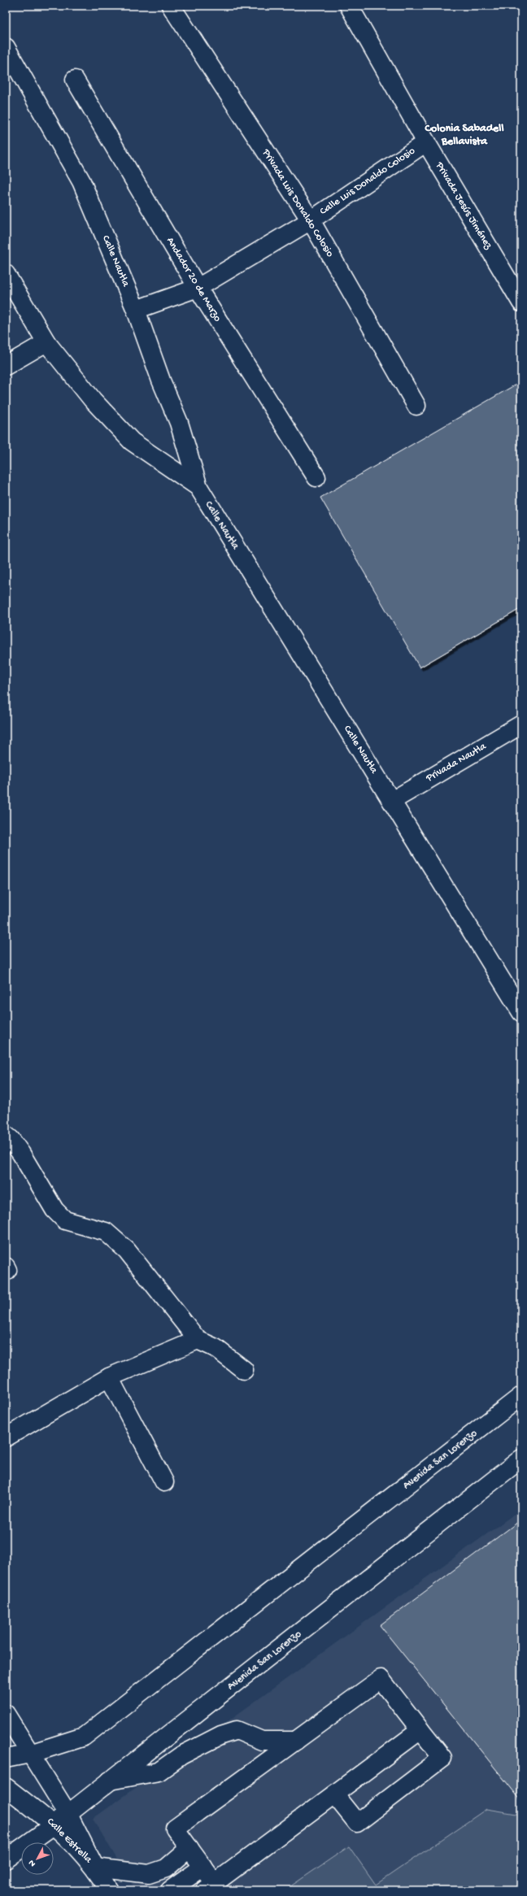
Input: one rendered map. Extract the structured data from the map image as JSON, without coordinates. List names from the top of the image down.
{
  "streets": {
    "street": [
      "Calle Luis Donaldo Colosio",
      "Privada Luis Donaldo Colosio",
      "Privada Jesús Jiménez",
      "Calle Nautla",
      "Andador 20 de Marzo",
      "Privada Nautla",
      "Avenida San Lorenzo",
      "Calle Estrella"
    ]
  },
  "crossings": [
    ["Calle Luis Donaldo Colosio", "Privada Luis Donaldo Colosio"],
    ["Calle Luis Donaldo Colosio", "Privada Jesús Jiménez"],
    ["Calle Luis Donaldo Colosio", "Calle Nautla"],
    ["Calle Luis Donaldo Colosio", "Andador 20 de Marzo"],
    ["Calle Nautla", "Privada Nautla"],
    ["Avenida San Lorenzo", "Calle Estrella"]
  ],
  "districts": ["Colonia Sabadell Bellavista"],
  "north": "bottom left"
}
